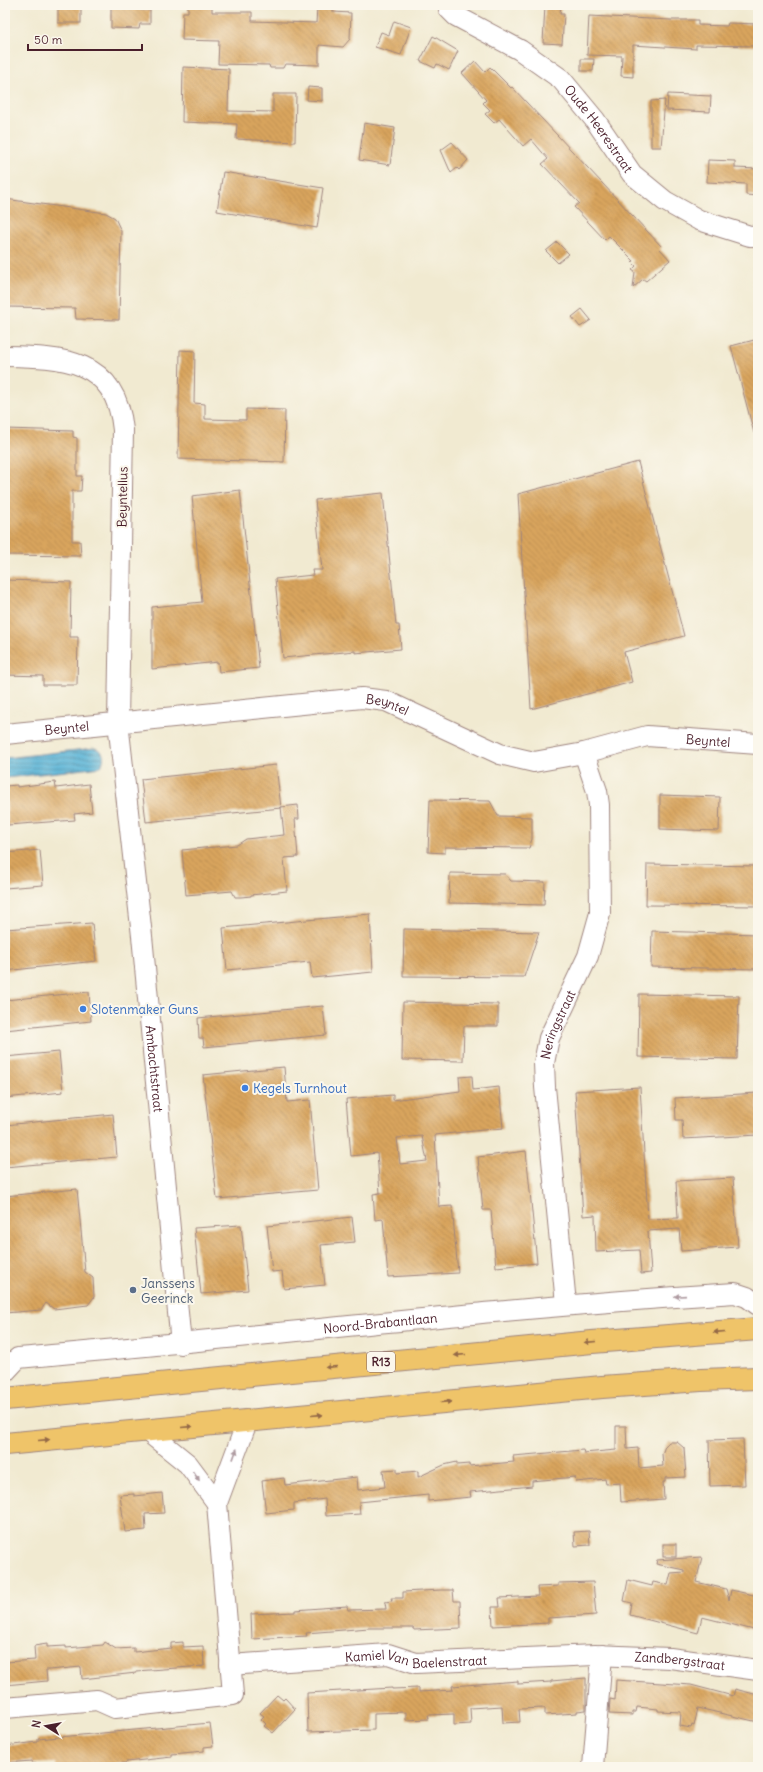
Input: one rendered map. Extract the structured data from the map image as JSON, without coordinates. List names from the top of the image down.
{
  "streets": {
    "main road": ["R13"],
    "street": [
      "Oude Heerestraat",
      "Beyntellus",
      "Beyntel",
      "Neringstraat",
      "Ambachtstraat",
      "Noord-Brabantlaan",
      "Kamiel Van Baelenstraat",
      "Zandbergstraat"
    ]
  },
  "crossings": [
    ["Beyntellus", "Beyntel"],
    ["Beyntellus", "Ambachtstraat"],
    ["Beyntel", "Neringstraat"],
    ["Beyntel", "Ambachtstraat"],
    ["Neringstraat", "Noord-Brabantlaan"],
    ["Ambachtstraat", "Noord-Brabantlaan"],
    ["Kamiel Van Baelenstraat", "Zandbergstraat"]
  ],
  "places": ["Slotenmaker Guns", "Kegels Turnhout", "Janssens Geerinck"],
  "scale_bar": "50 m",
  "north": "left"
}
